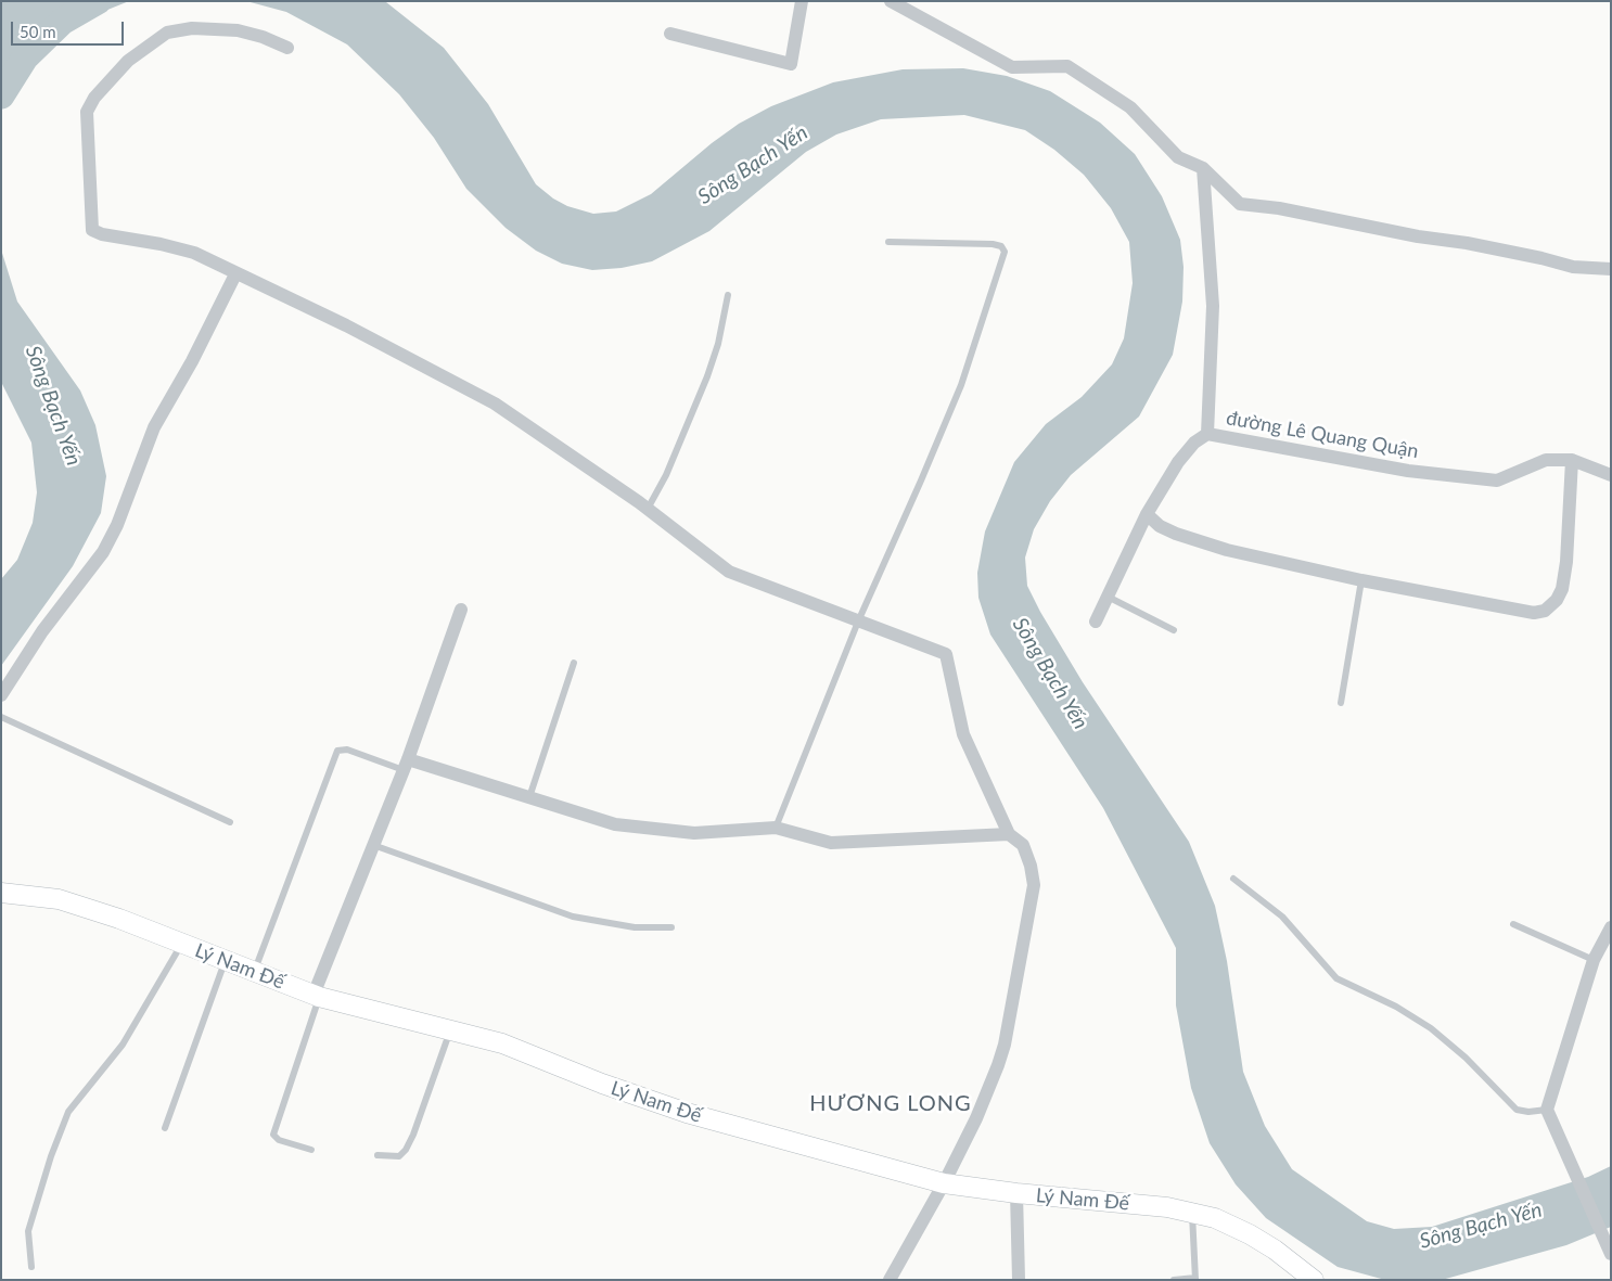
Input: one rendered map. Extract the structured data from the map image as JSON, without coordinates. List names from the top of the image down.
{
  "streets": {
    "street": ["đường Lê Quang Quận", "Lý Nam Đế"]
  },
  "districts": ["HƯƠNG LONG"],
  "water": ["Sông Bạch Yến"],
  "scale_bar": "50 m"
}
